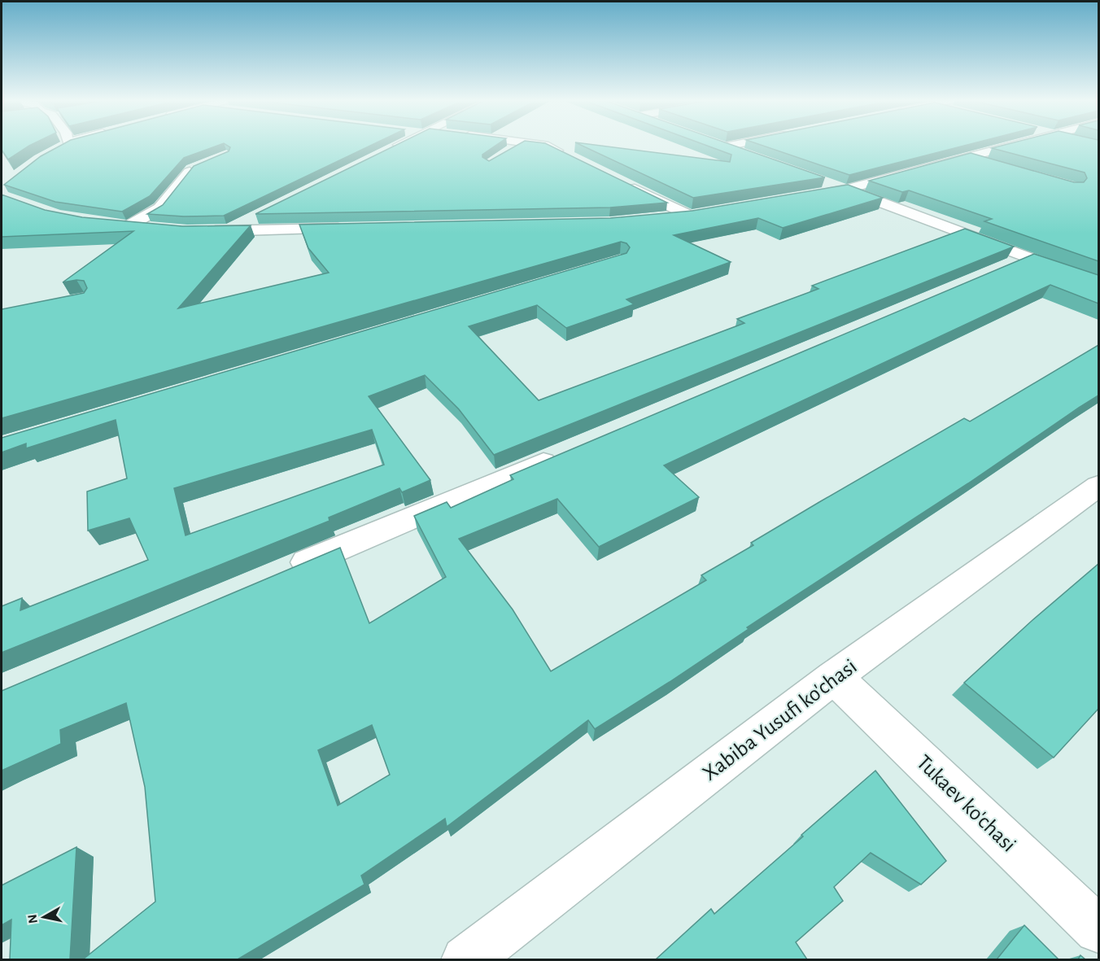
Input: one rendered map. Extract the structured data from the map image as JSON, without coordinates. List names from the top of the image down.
{
  "streets": {
    "street": ["Xabiba Yusufi ko'chasi", "Tukaev ko'chasi"]
  },
  "crossings": [
    ["Xabiba Yusufi ko'chasi", "Tukaev ko'chasi"]
  ],
  "north": "left"
}
